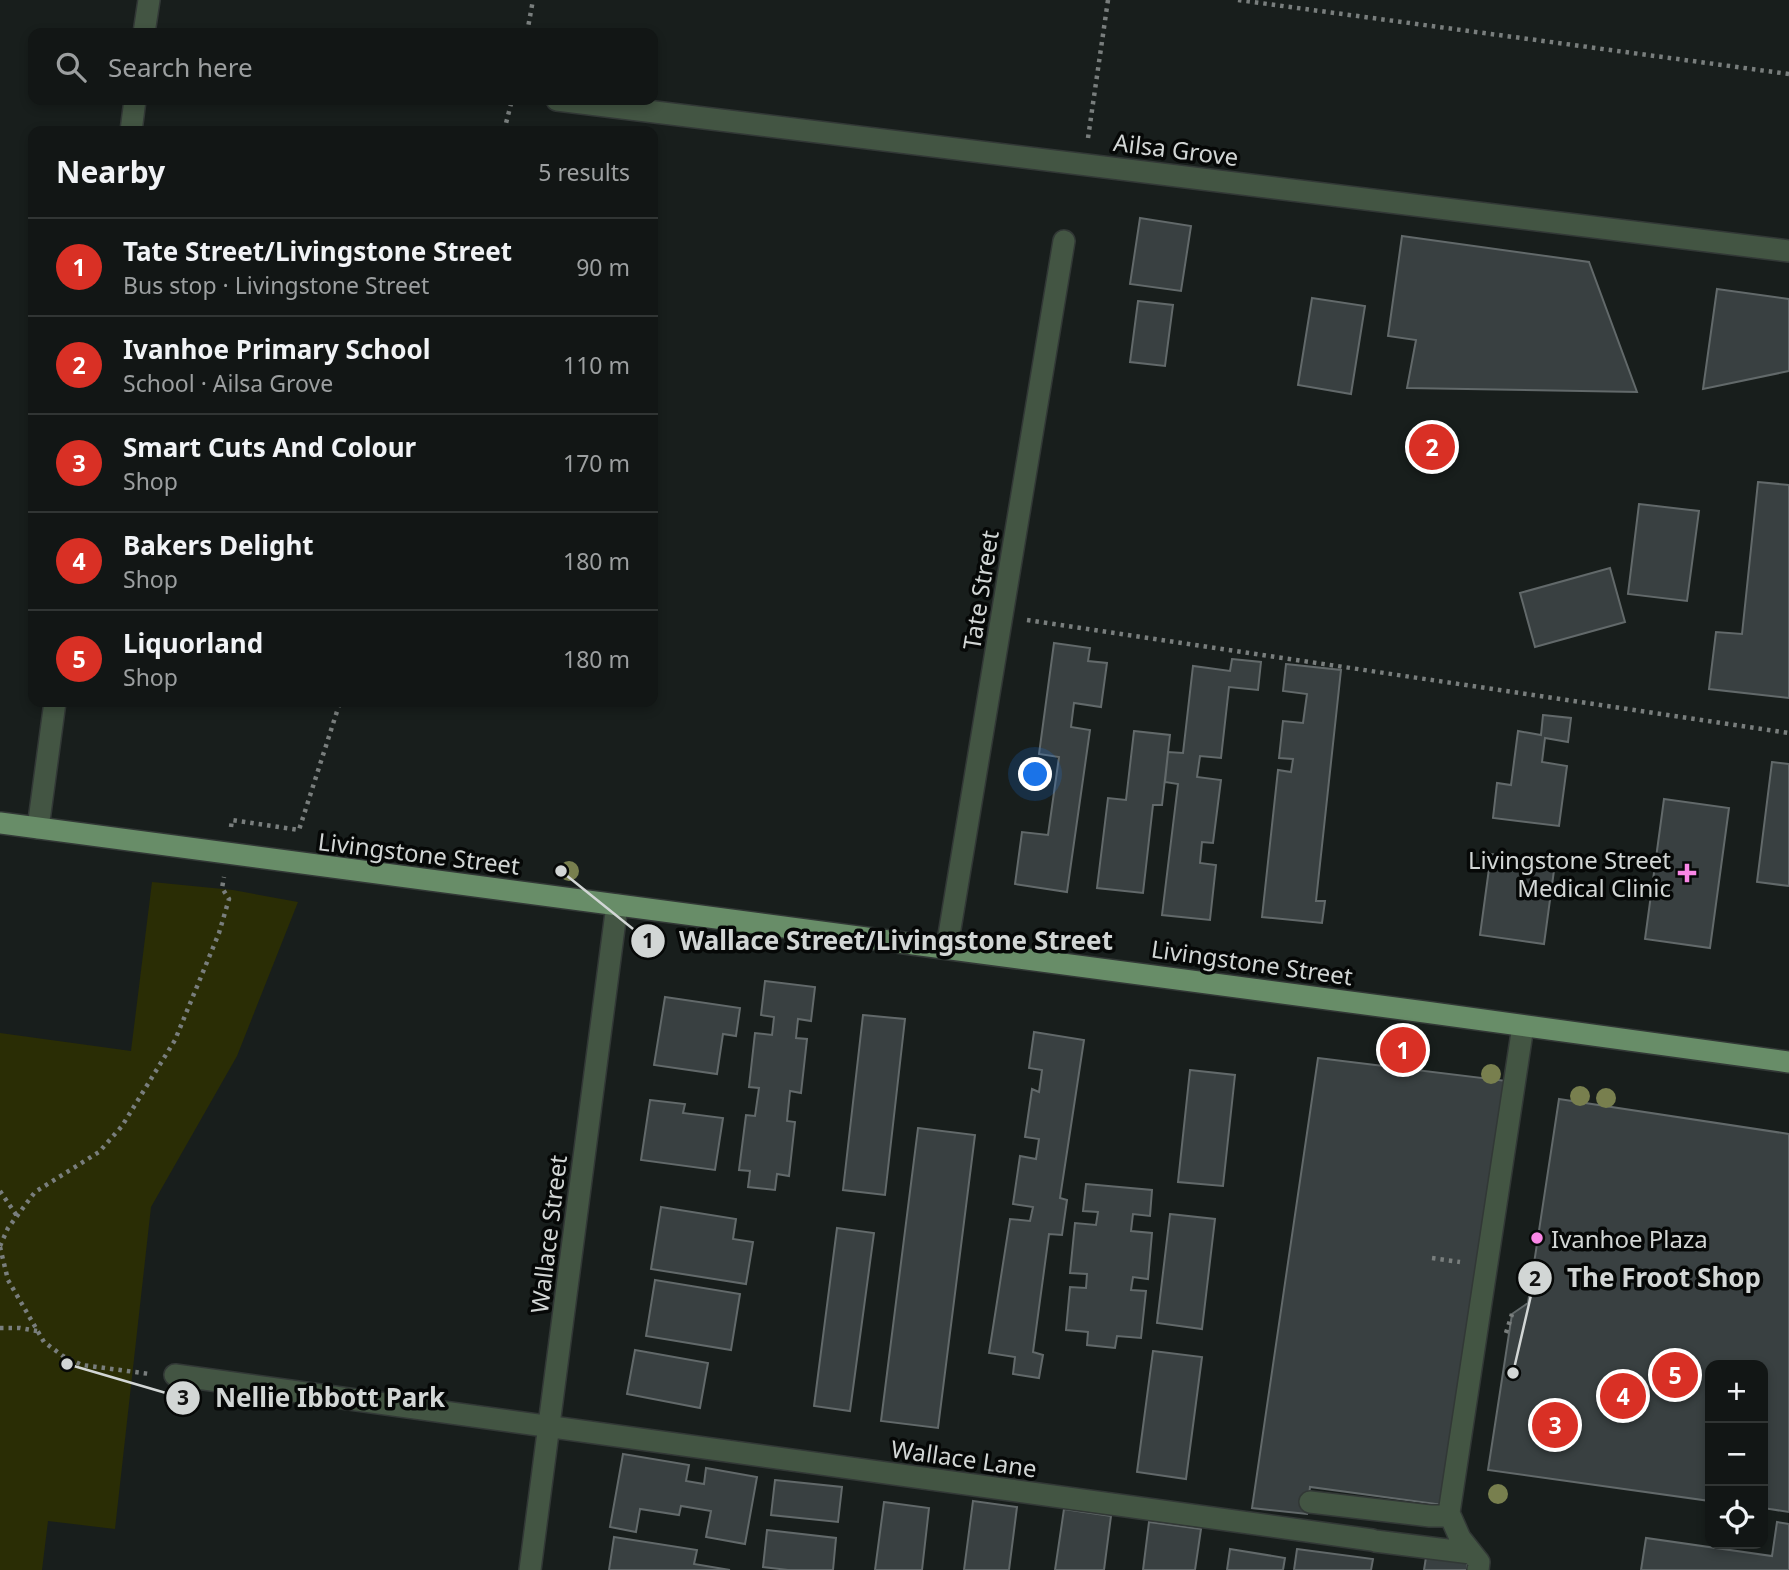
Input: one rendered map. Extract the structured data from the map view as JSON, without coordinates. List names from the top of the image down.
{
  "streets": {
    "main road": ["Livingstone Street"],
    "street": [
      "Ailsa Grove",
      "Tate Street",
      "Wallace Street",
      "Wallace Lane"
    ]
  },
  "crossings": [
    ["Tate Street", "Livingstone Street"],
    ["Livingstone Street", "Wallace Street"],
    ["Wallace Street", "Wallace Lane"]
  ],
  "places": {
    "other": [
      "Wallace Street/Livingstone Street",
      "Ivanhoe Plaza",
      "Nellie Ibbott Park",
      "The Froot Shop"
    ],
    "health": ["Livingstone Street Medical Clinic"]
  },
  "page": {
    "search": "Search here",
    "heading": ["Nearby", "5 results"],
    "list": [
      {
        "mark": "1",
        "name": "Tate Street/Livingstone Street",
        "note": "Bus stop · Livingstone Street",
        "value": "90 m"
      },
      {
        "mark": "2",
        "name": "Ivanhoe Primary School",
        "note": "School · Ailsa Grove",
        "value": "110 m"
      },
      {
        "mark": "3",
        "name": "Smart Cuts And Colour",
        "note": "Shop",
        "value": "170 m"
      },
      {
        "mark": "4",
        "name": "Bakers Delight",
        "note": "Shop",
        "value": "180 m"
      },
      {
        "mark": "5",
        "name": "Liquorland",
        "note": "Shop",
        "value": "180 m"
      }
    ],
    "pins": [
      "2",
      "1",
      "5",
      "4",
      "3"
    ],
    "map_buttons": ["+", "−"]
  }
}
